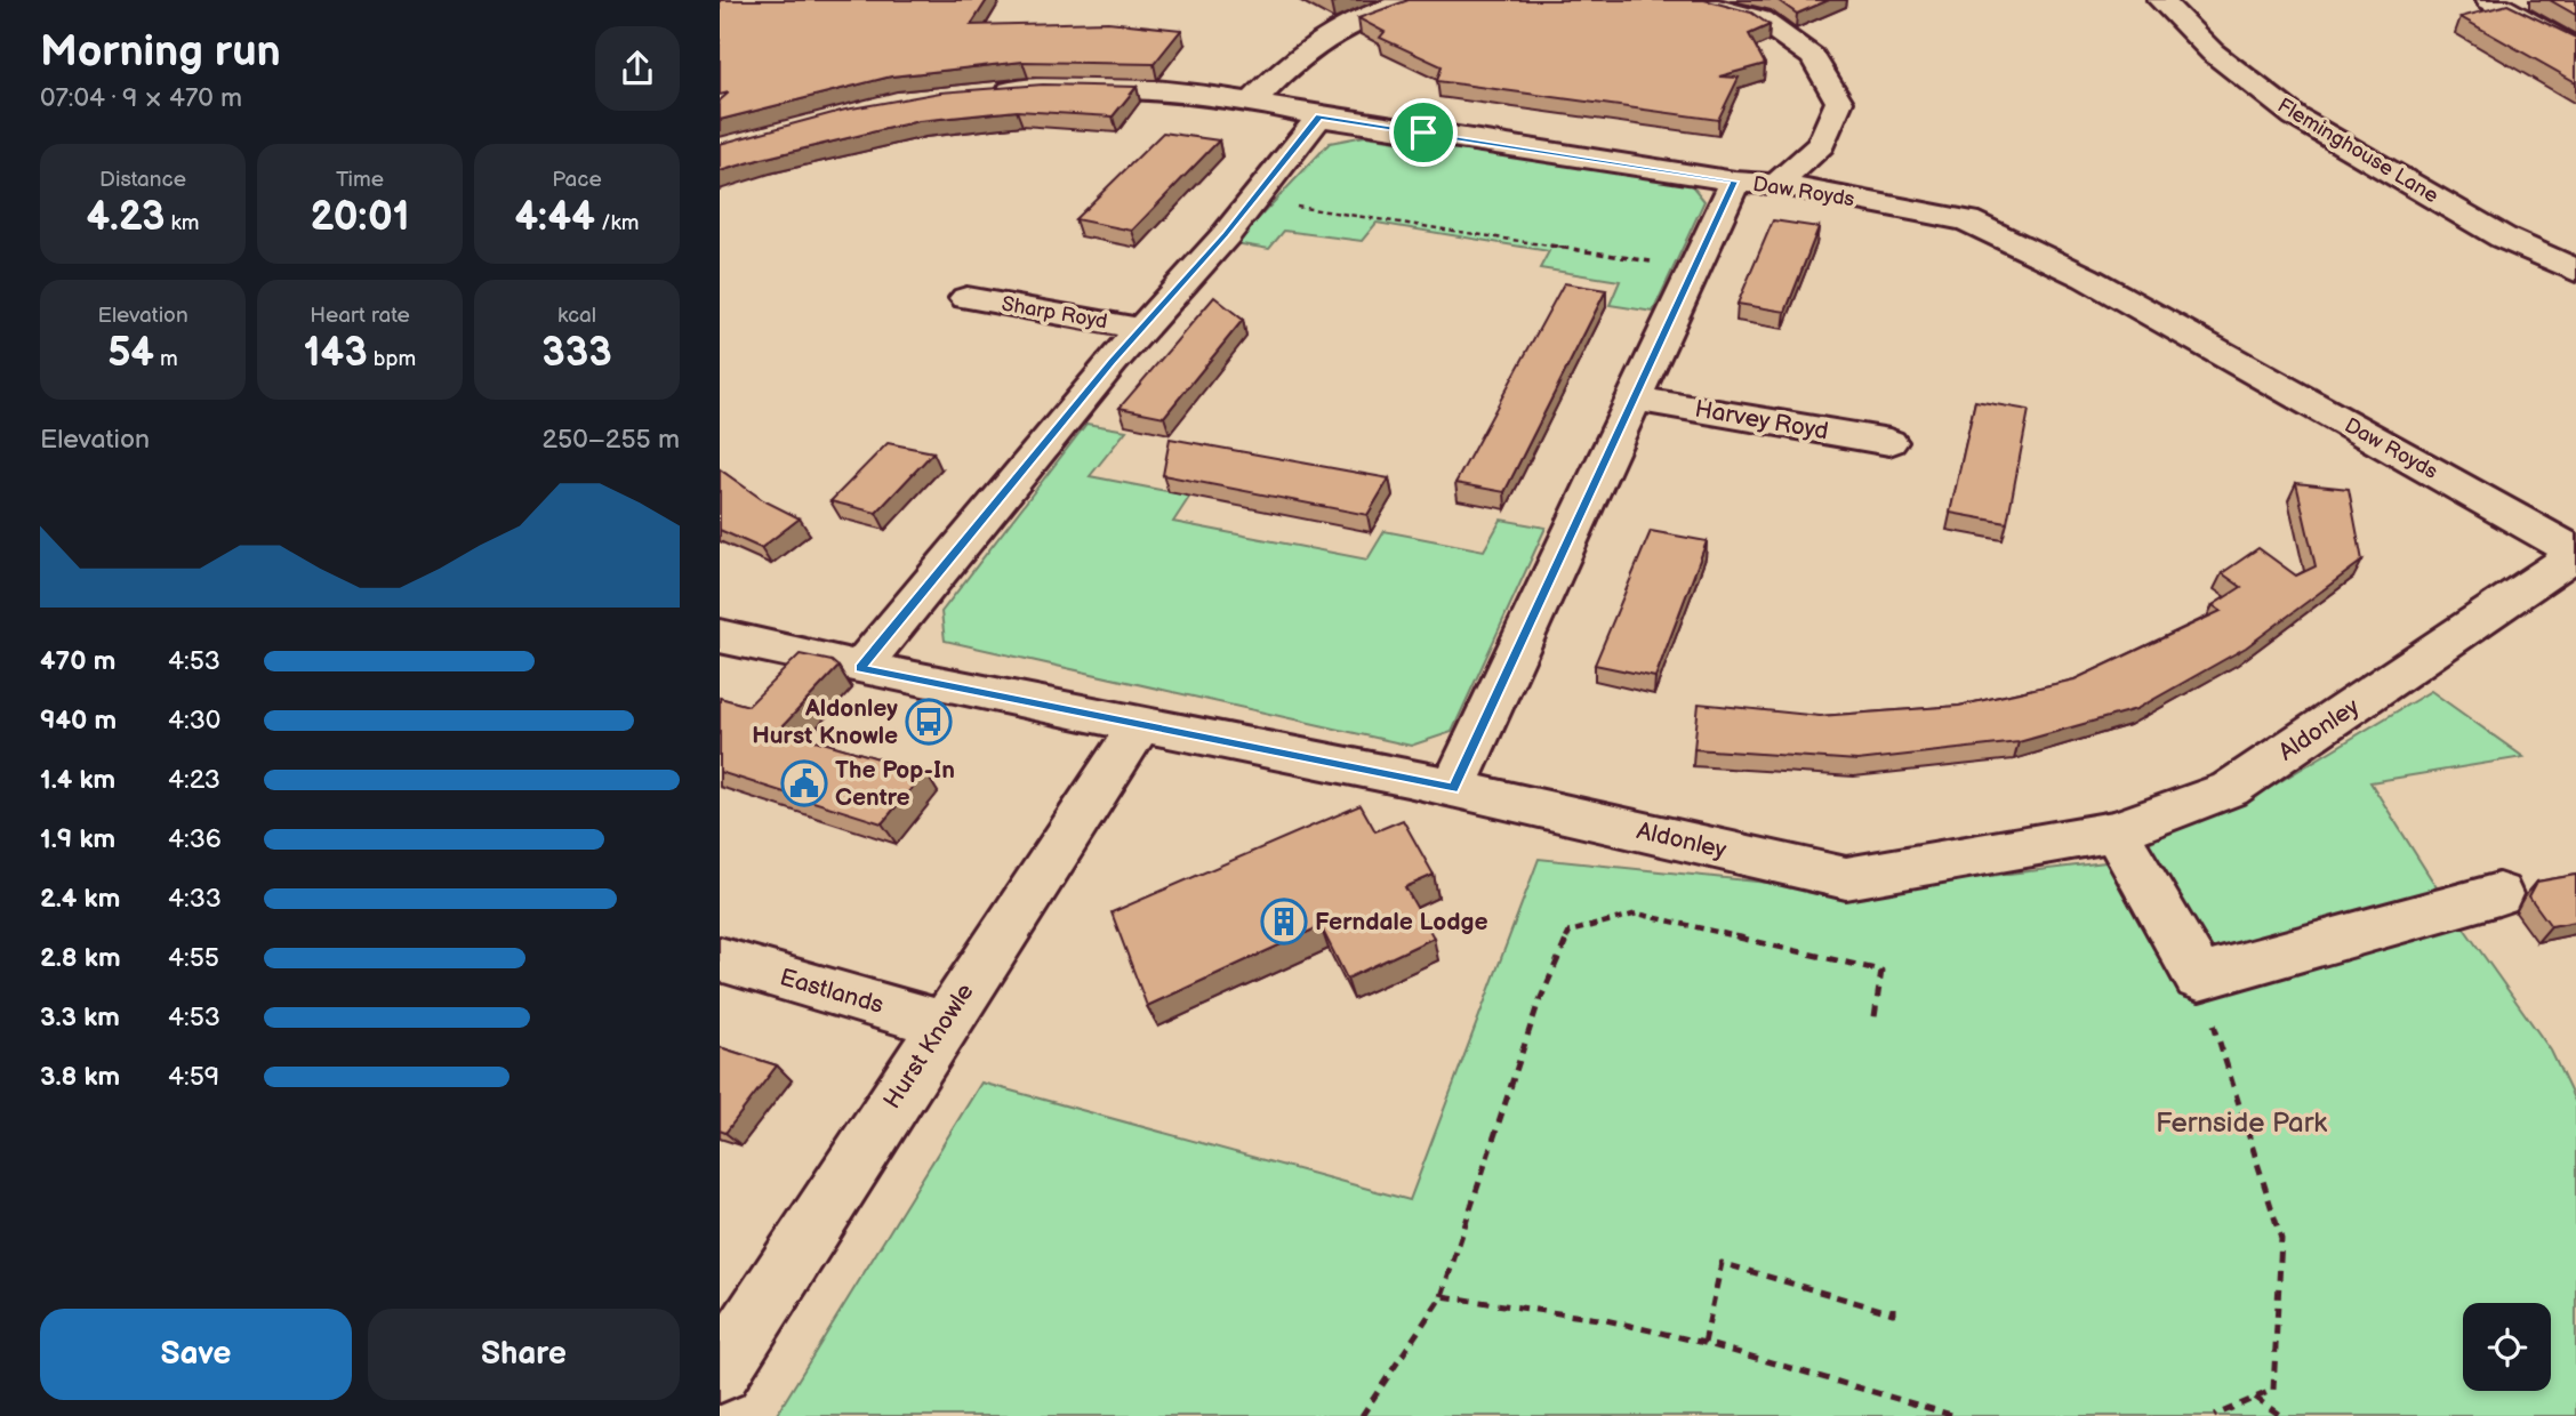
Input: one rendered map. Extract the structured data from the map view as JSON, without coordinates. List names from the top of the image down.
{
  "streets": {
    "street": [
      "Fleminghouse Lane",
      "Daw Royds",
      "Sharp Royd",
      "Harvey Royd",
      "Aldonley",
      "Eastlands",
      "Hurst Knowle"
    ]
  },
  "crossings": [
    ["Daw Royds", "Sharp Royd"],
    ["Daw Royds", "Aldonley"],
    ["Sharp Royd", "Aldonley"],
    ["Aldonley", "Hurst Knowle"],
    ["Eastlands", "Hurst Knowle"]
  ],
  "parks": ["Fernside Park"],
  "places": {
    "bus stop": ["Aldonley Hurst Knowle"],
    "public building": ["The Pop-In Centre"],
    "building": ["Ferndale Lodge"]
  },
  "page": {
    "heading": ["Morning run", "07:04 · 9 × 470 m"],
    "stats": [
      ["Distance", "4.23 km"],
      ["Time", "20:01"],
      ["Pace", "4:44 /km"],
      ["Elevation", "54 m"],
      ["Heart rate", "143 bpm"],
      ["kcal", "333"]
    ],
    "chart": ["Elevation", "250–255 m"],
    "list": [
      {
        "name": "470 m",
        "note": "4:53"
      },
      {
        "name": "940 m",
        "note": "4:30"
      },
      {
        "name": "1.4 km",
        "note": "4:23"
      },
      {
        "name": "1.9 km",
        "note": "4:36"
      },
      {
        "name": "2.4 km",
        "note": "4:33"
      },
      {
        "name": "2.8 km",
        "note": "4:55"
      },
      {
        "name": "3.3 km",
        "note": "4:53"
      },
      {
        "name": "3.8 km",
        "note": "4:59"
      }
    ],
    "buttons": ["Save", "Share"]
  }
}
